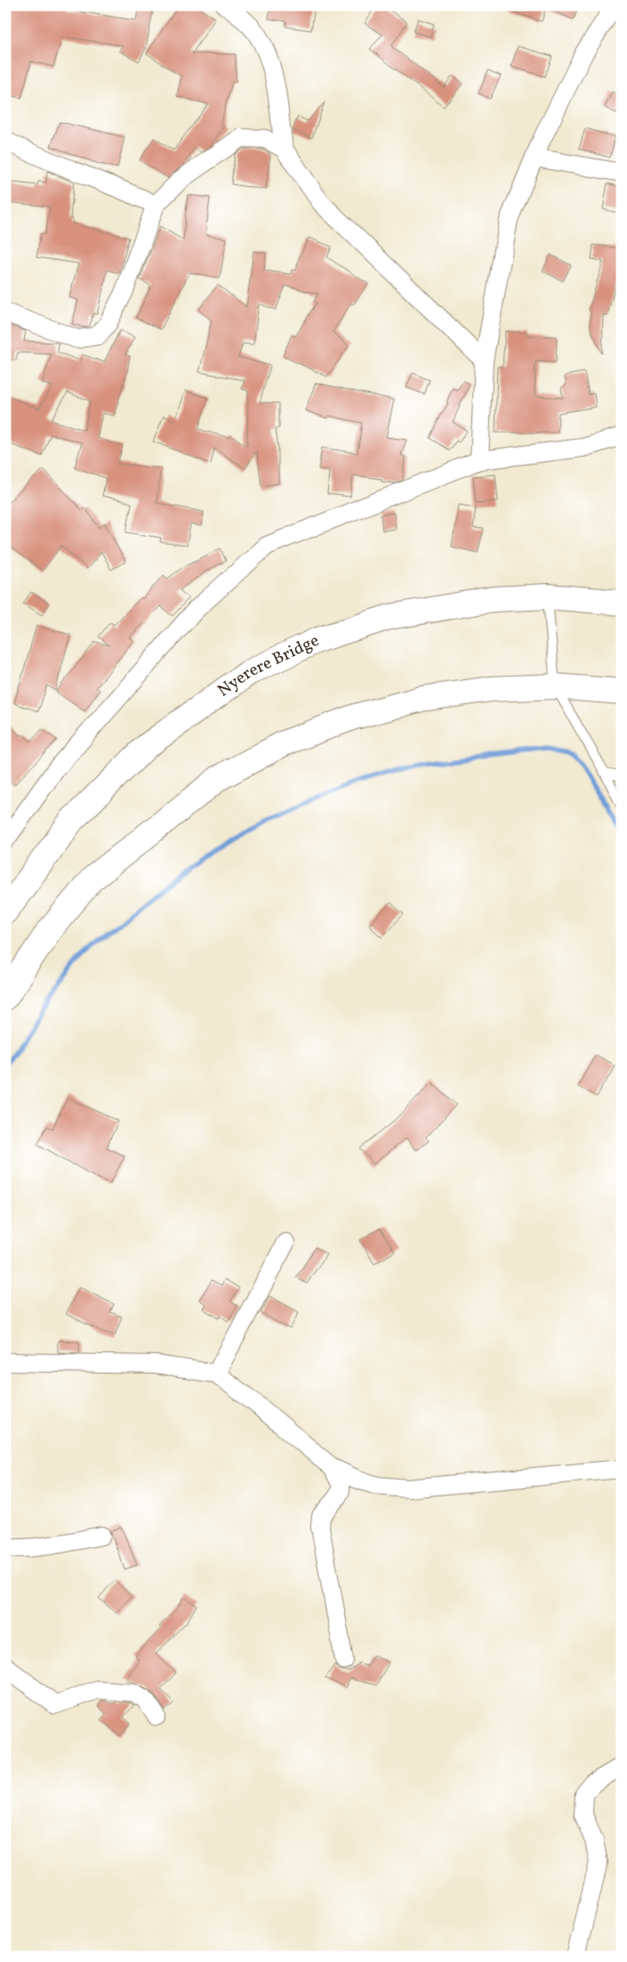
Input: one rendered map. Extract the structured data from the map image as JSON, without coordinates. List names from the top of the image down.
{
  "streets": {
    "main road": ["Nyerere Bridge"]
  }
}
